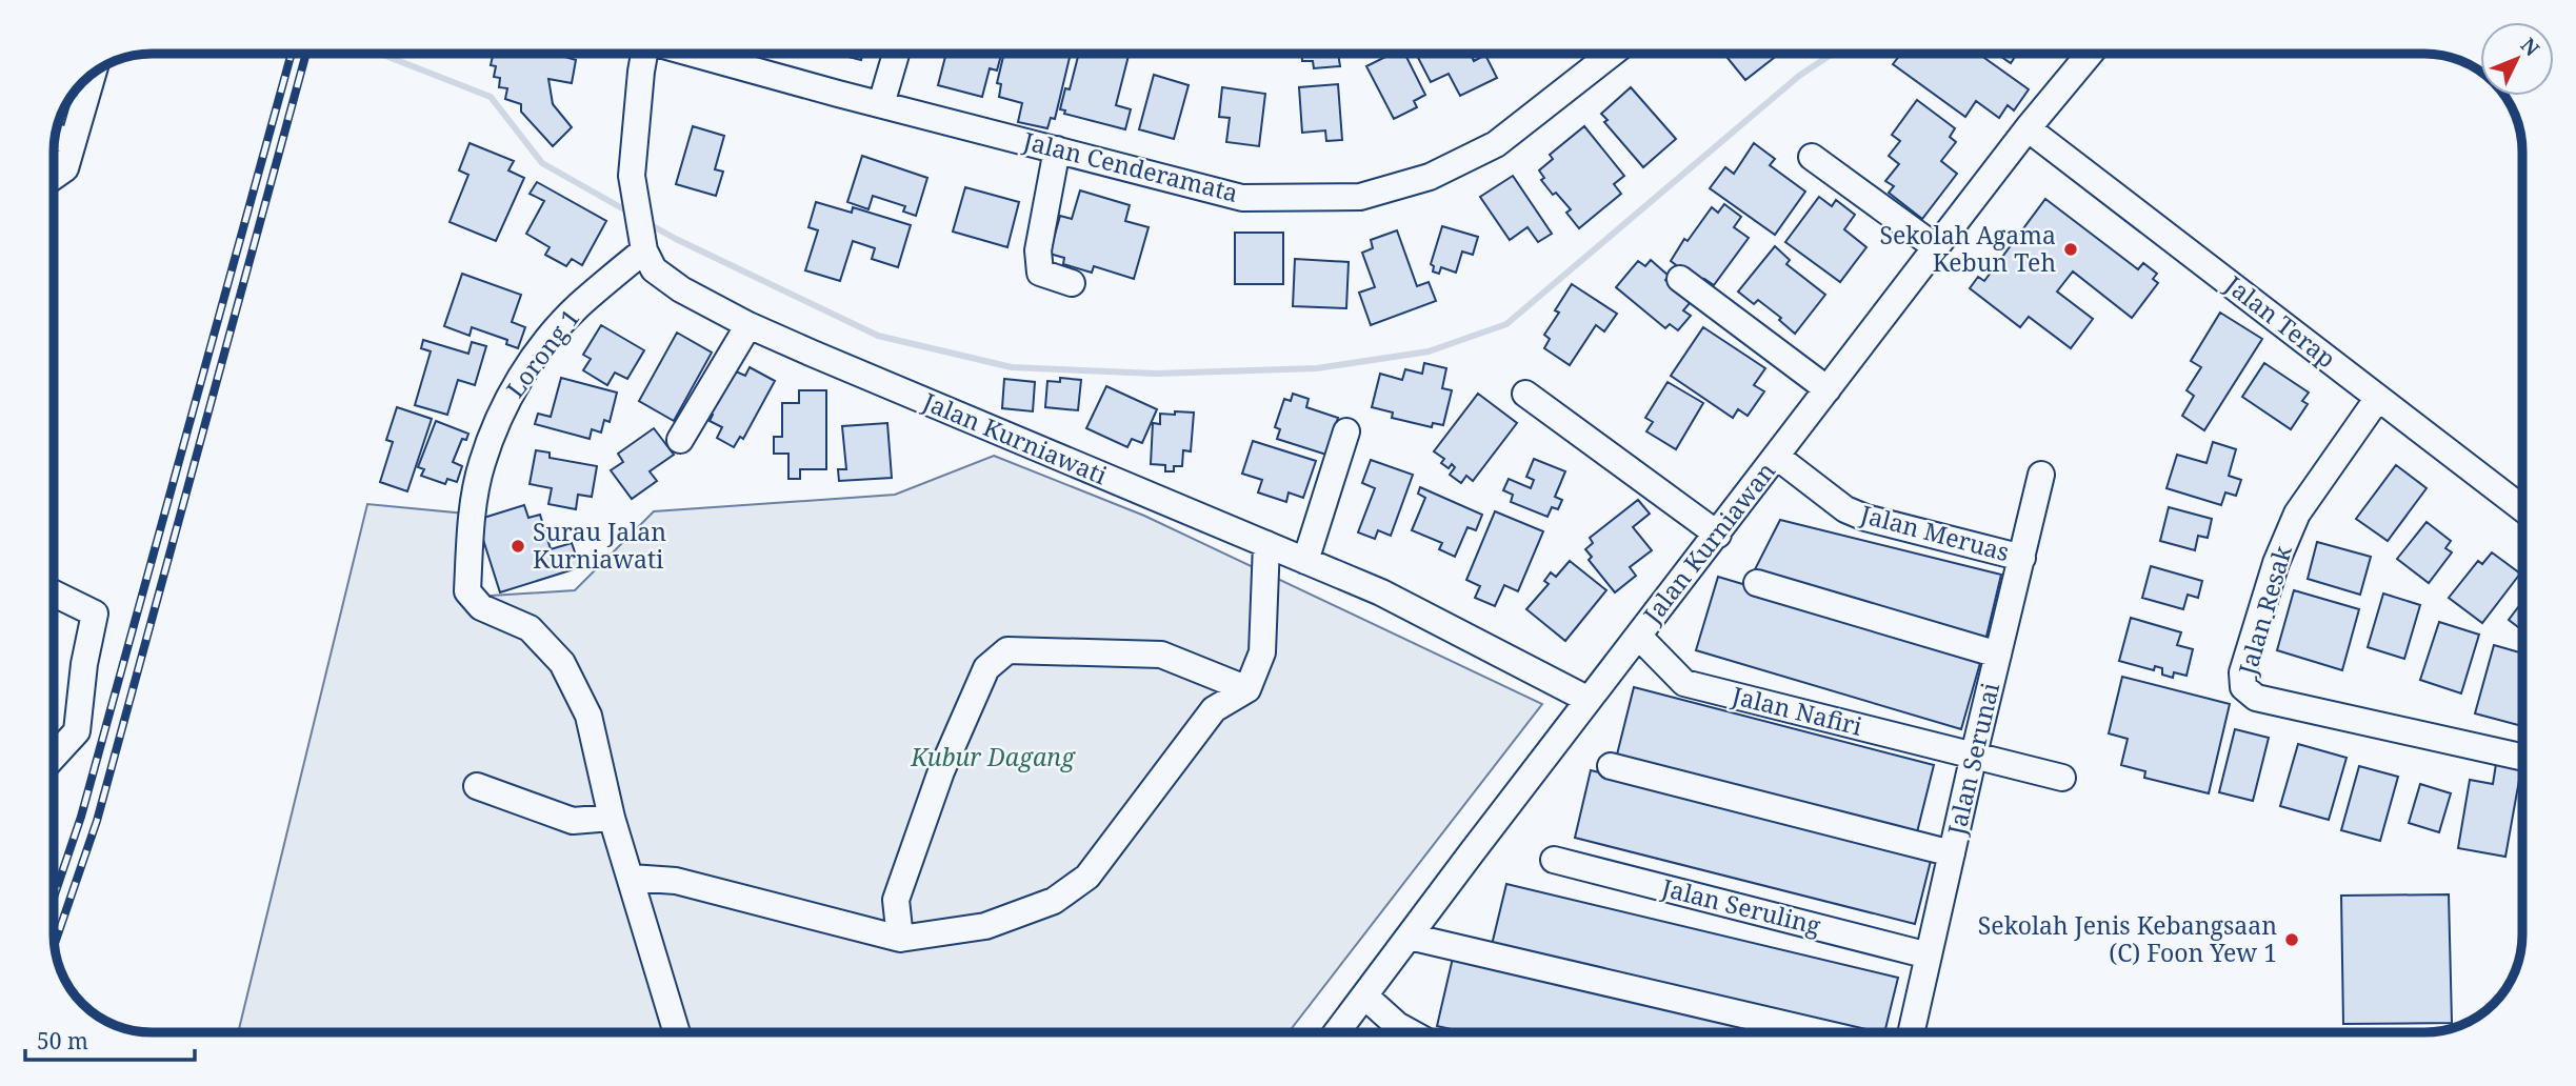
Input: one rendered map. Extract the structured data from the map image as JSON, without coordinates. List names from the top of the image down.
{
  "streets": {
    "street": [
      "Jalan Cenderamata",
      "Jalan Terap",
      "Lorong 1",
      "Jalan Kurniawati",
      "Jalan Meruas",
      "Jalan Kurniawan",
      "Jalan Resak",
      "Jalan Nafiri",
      "Jalan Serunai",
      "Jalan Seruling"
    ]
  },
  "crossings": [
    ["Jalan Terap", "Jalan Kurniawan"],
    ["Jalan Terap", "Jalan Resak"],
    ["Lorong 1", "Jalan Kurniawati"],
    ["Jalan Kurniawati", "Jalan Kurniawan"],
    ["Jalan Meruas", "Jalan Kurniawan"],
    ["Jalan Meruas", "Jalan Serunai"],
    ["Jalan Kurniawan", "Jalan Nafiri"],
    ["Jalan Nafiri", "Jalan Serunai"],
    ["Jalan Serunai", "Jalan Seruling"]
  ],
  "parks": ["Kubur Dagang"],
  "places": ["Sekolah Agama Kebun Teh", "Surau Jalan Kurniawati", "Sekolah Jenis Kebangsaan (C) Foon Yew 1"],
  "scale_bar": "50 m",
  "north": "top right"
}
